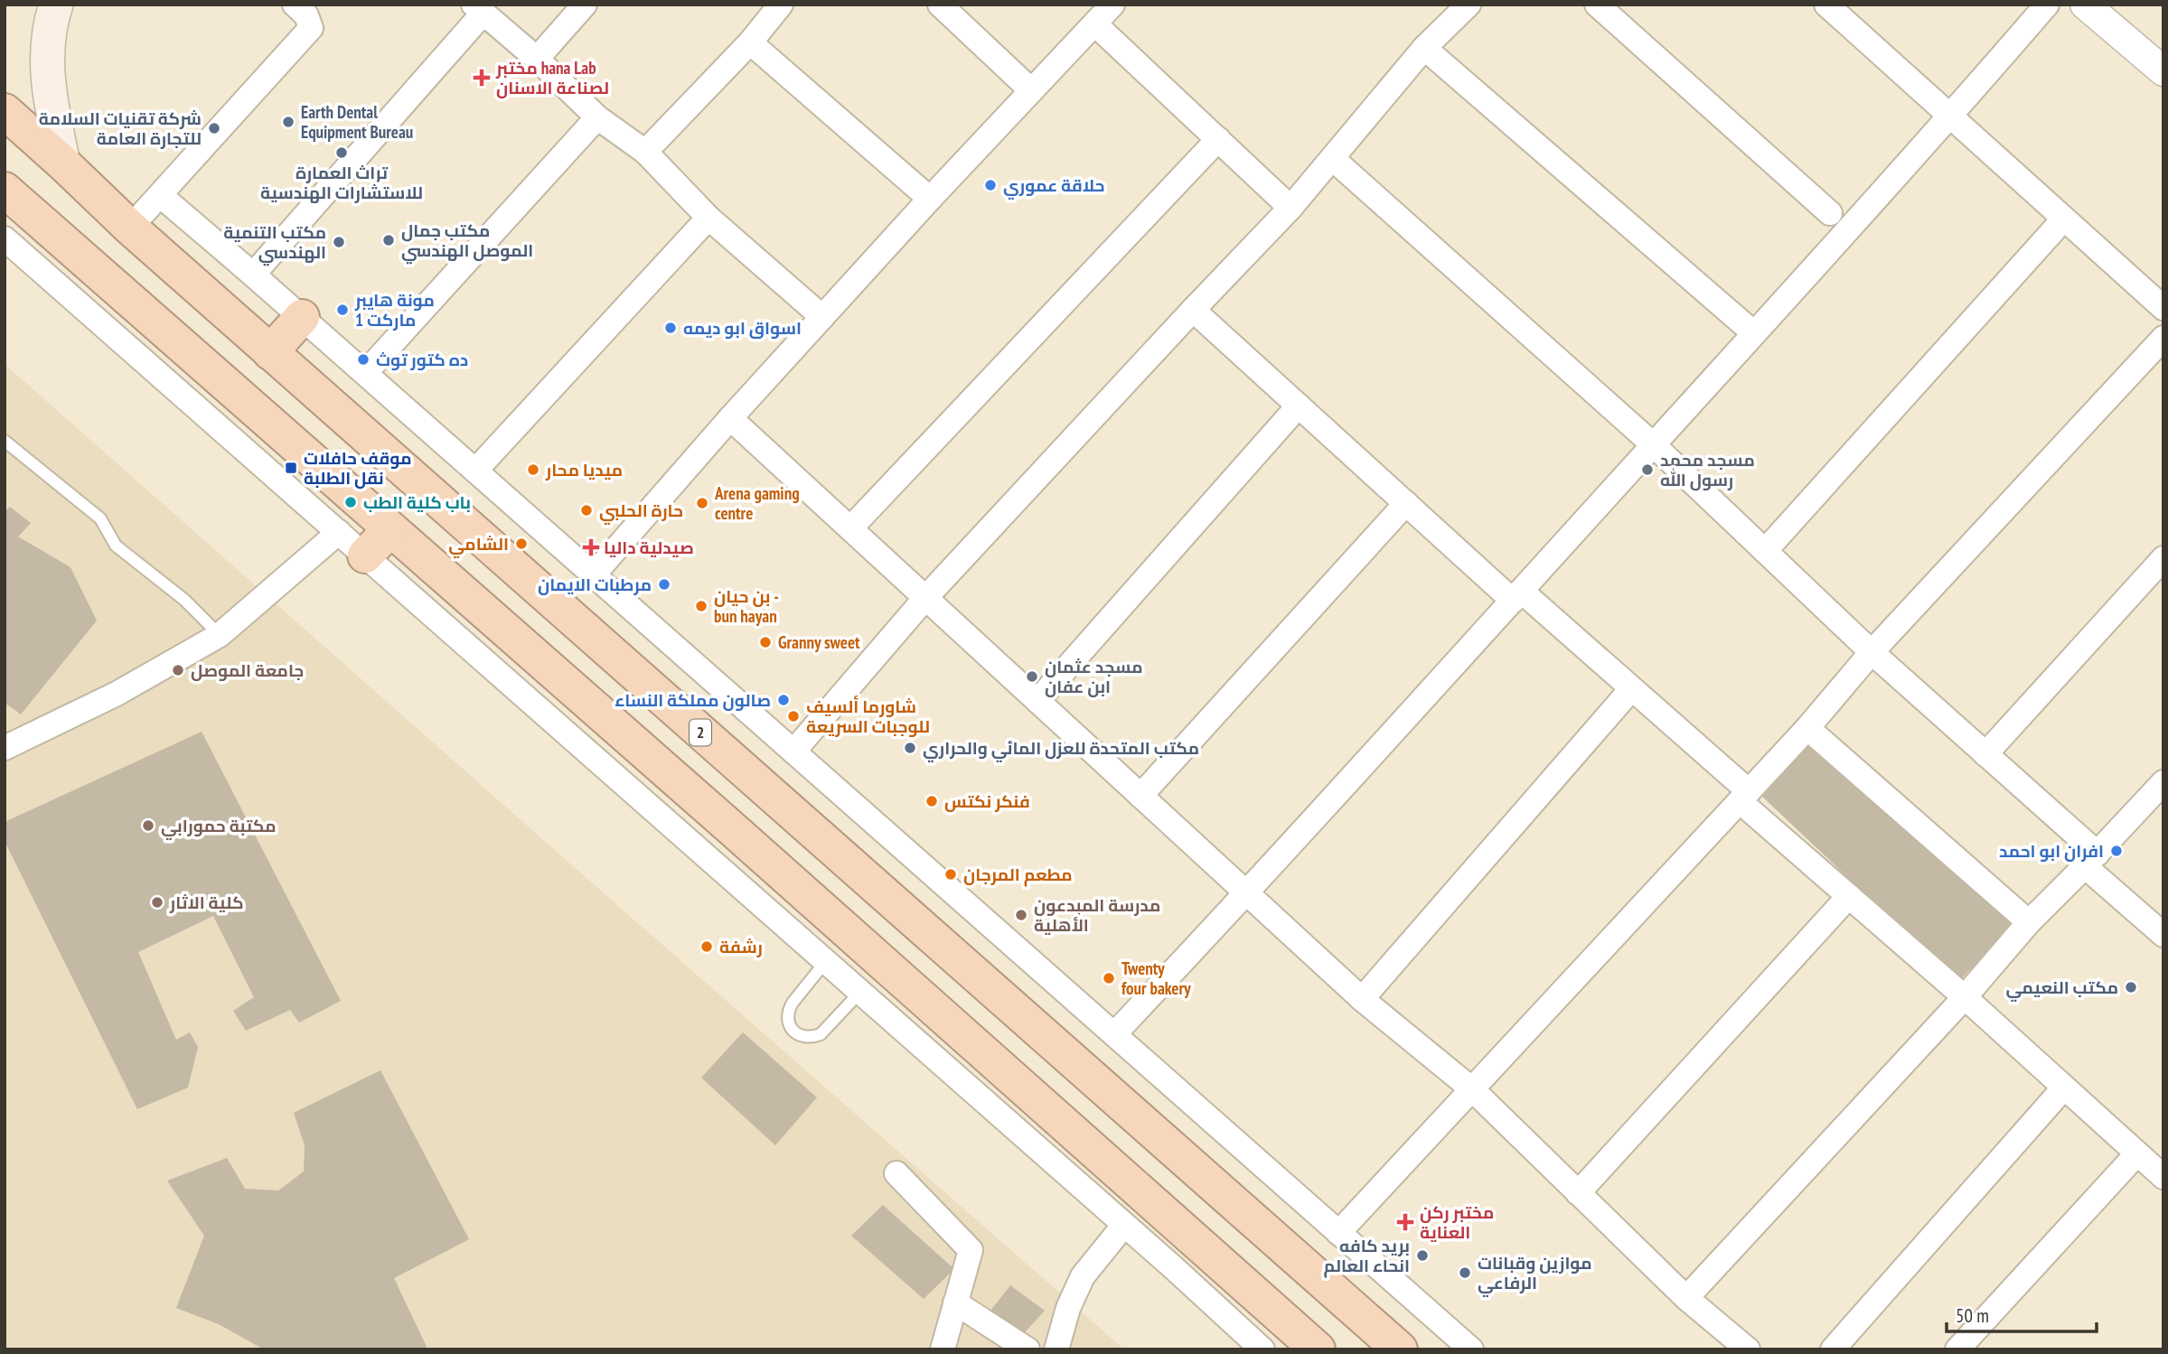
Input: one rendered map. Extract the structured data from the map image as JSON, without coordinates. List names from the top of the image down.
{
  "streets": {
    "highway": ["2"]
  },
  "places": {
    "health": ["مختبر hana Lab لصناعة الاسنان", "صيدلية داليا", "مختبر ركن العناية"],
    "other": [
      "Earth Dental Equipment Bureau",
      "شركة تقنيات السلامة للتجارة العامة",
      "تراث العمارة للاستشارات الهندسية",
      "حلاقة عموري",
      "مكتب جمال الموصل الهندسي",
      "مكتب التنمية الهندسي",
      "مونة هايبر ماركت 1",
      "اسواق ابو ديمه",
      "ده كتور توث",
      "ميديا محار",
      "مسجد محمد رسول الله",
      "باب كلية الطب",
      "Arena gaming centre",
      "حارة الحلبي",
      "الشامي",
      "مرطبات الايمان",
      "بن حيان - bun hayan",
      "Granny sweet",
      "جامعة الموصل",
      "مسجد عثمان ابن عفان",
      "صالون مملكة النساء",
      "شاورما ألسيف للوجبات السريعة",
      "مكتب المتحدة للعزل المائي والحراري",
      "فنكر نكتس",
      "مكتبة حمورابي",
      "افران ابو احمد",
      "مطعم المرجان",
      "كلية الاثار",
      "مدرسة المبدعون الأهلية",
      "رشفة",
      "Twenty four bakery",
      "مكتب النعيمي",
      "بريد كافه انحاء العالم",
      "موازين وقبانات الرفاعي"
    ],
    "transit": ["موقف حافلات نقل الطلبة"]
  },
  "scale_bar": "50 m"
}
